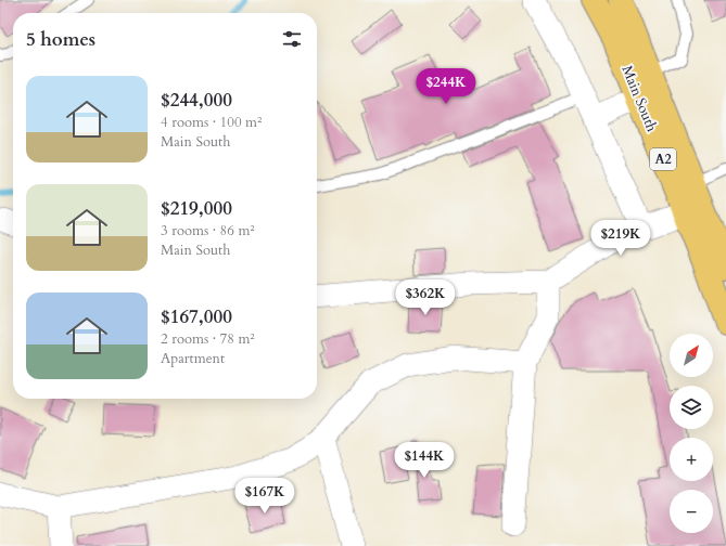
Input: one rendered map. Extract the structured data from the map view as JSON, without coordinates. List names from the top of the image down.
{
  "streets": {
    "main road": ["Main South", "A2"]
  },
  "north": "top right",
  "page": {
    "heading": "5 homes",
    "list": [
      {
        "name": "$244,000",
        "note": "4 rooms · 100 m² · Main South"
      },
      {
        "name": "$219,000",
        "note": "3 rooms · 86 m² · Main South"
      },
      {
        "name": "$167,000",
        "note": "2 rooms · 78 m² · Apartment"
      }
    ],
    "price": [
      "$244K",
      "$219K",
      "$362K",
      "$144K",
      "$167K"
    ],
    "map_buttons": ["+", "−"]
  }
}
